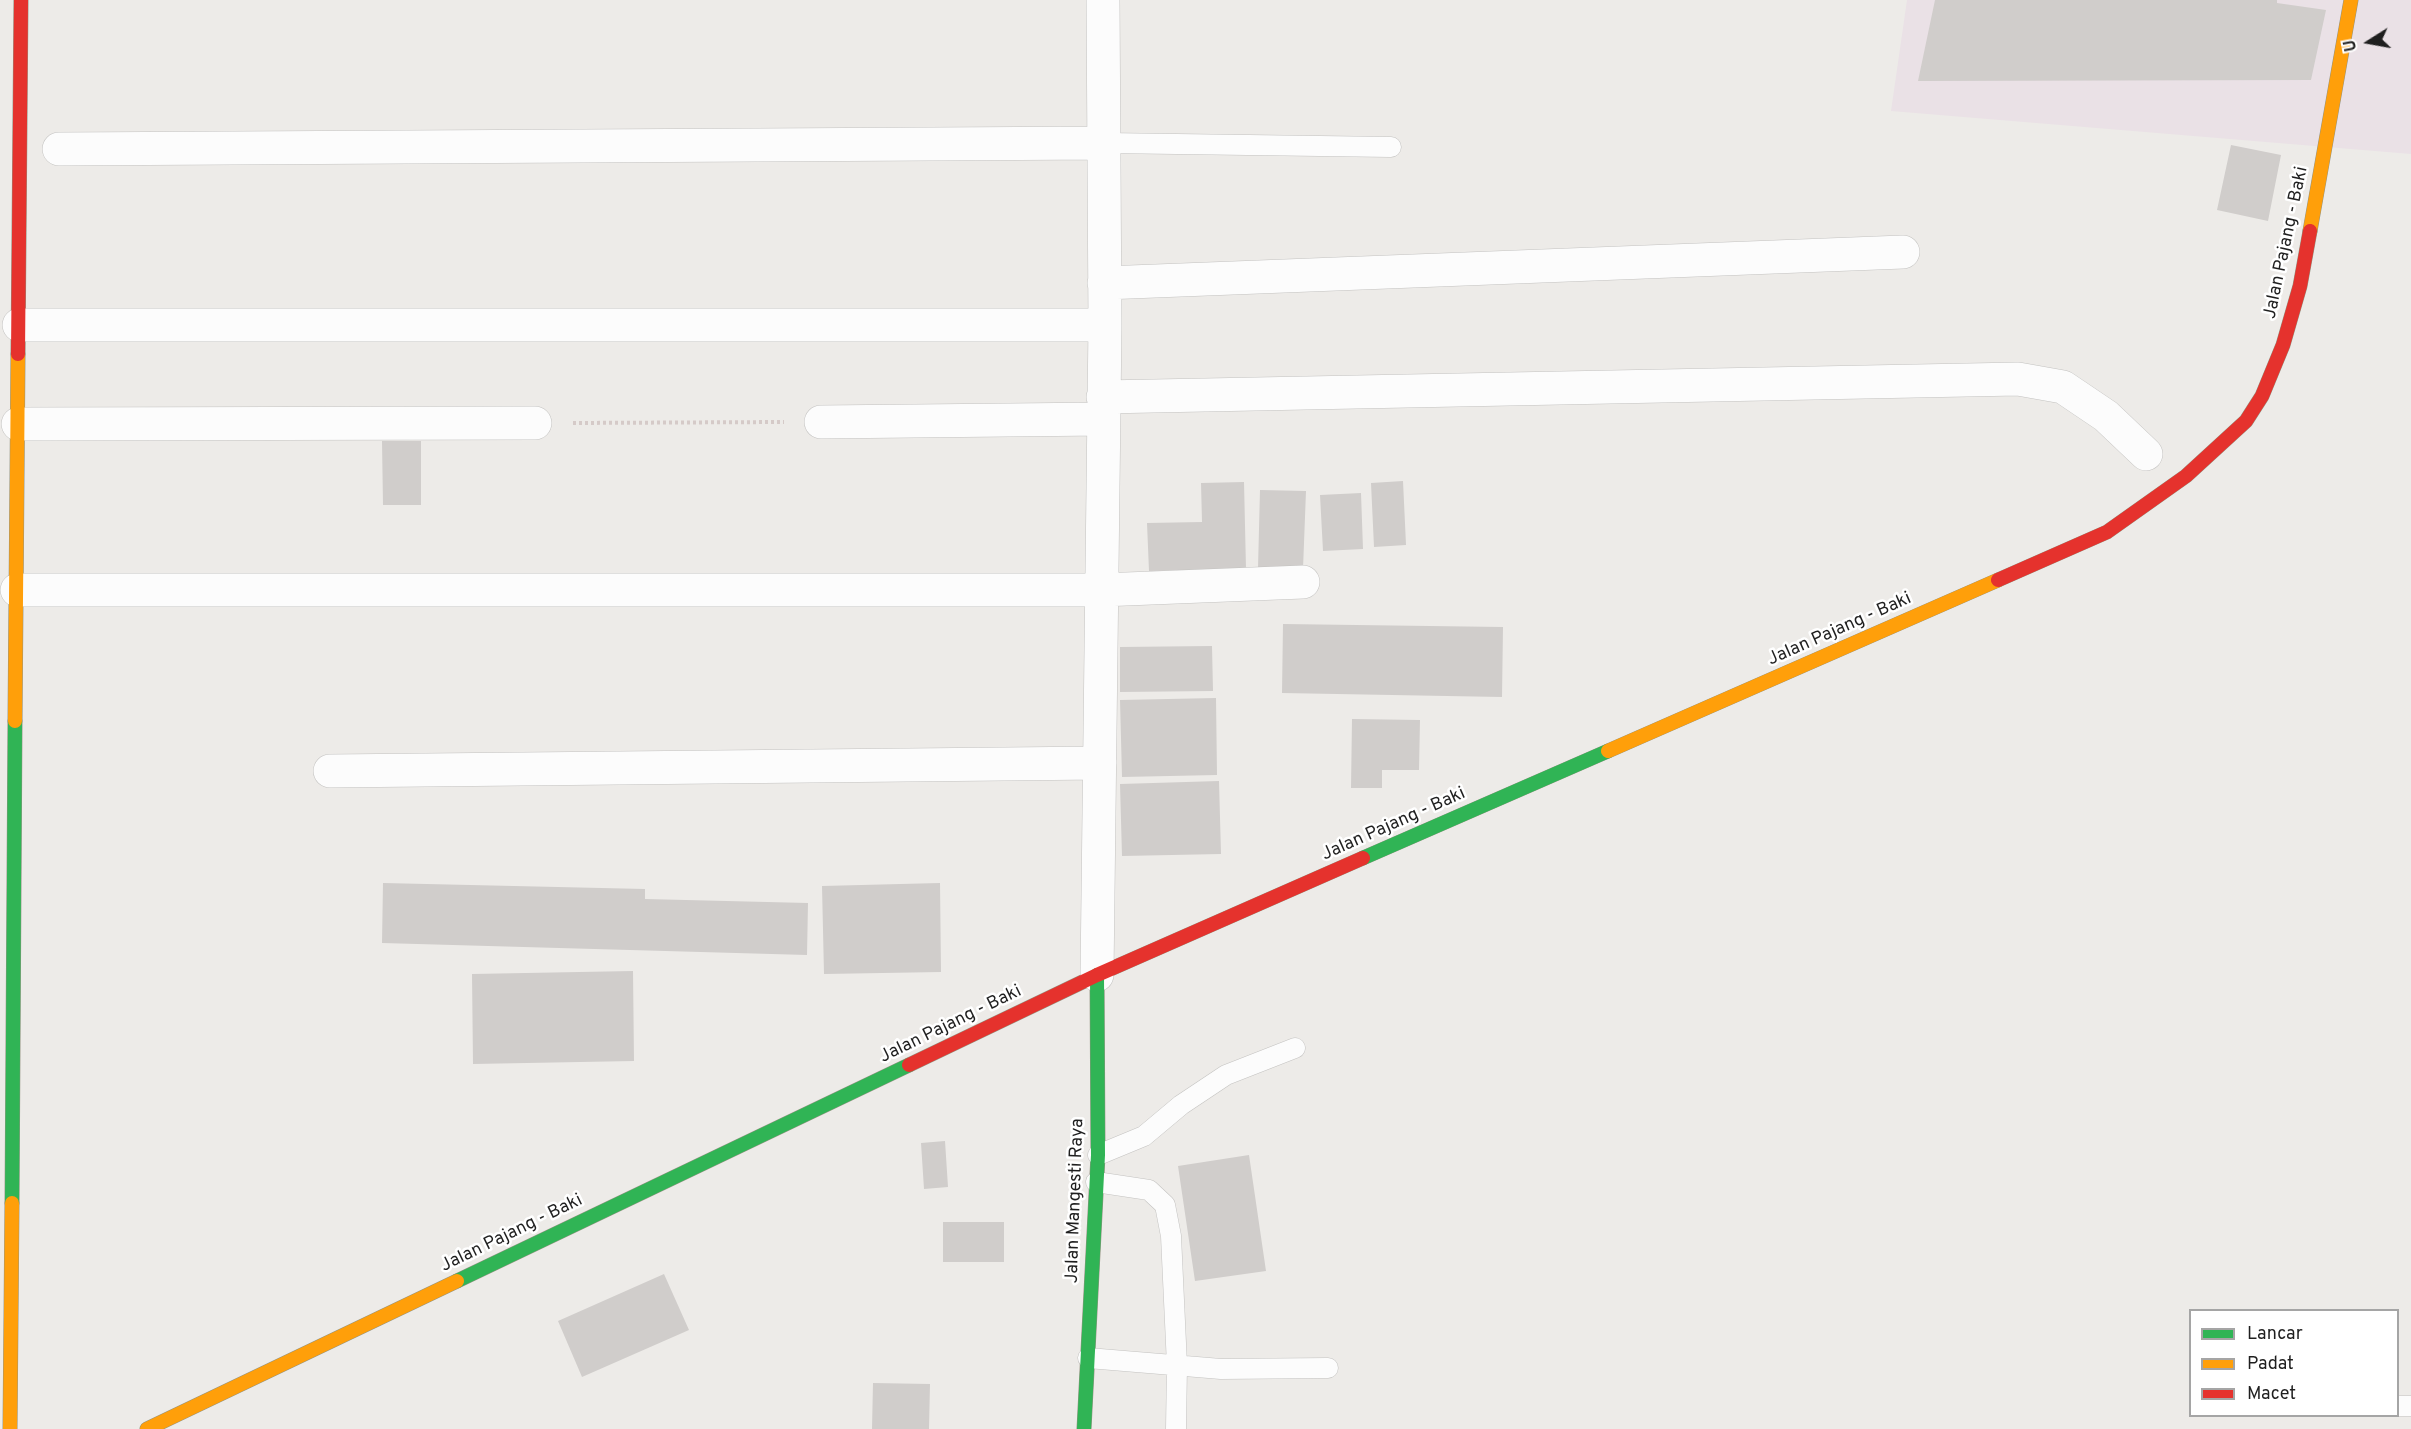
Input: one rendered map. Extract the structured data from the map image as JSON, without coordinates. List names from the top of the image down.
{
  "streets": {
    "main road": ["Jalan Pajang - Baki", "Jalan Mangesti Raya"]
  },
  "crossings": [
    ["Jalan Pajang - Baki", "Jalan Mangesti Raya"]
  ],
  "legend": ["Lancar", "Padat", "Macet"],
  "north": "left"
}
